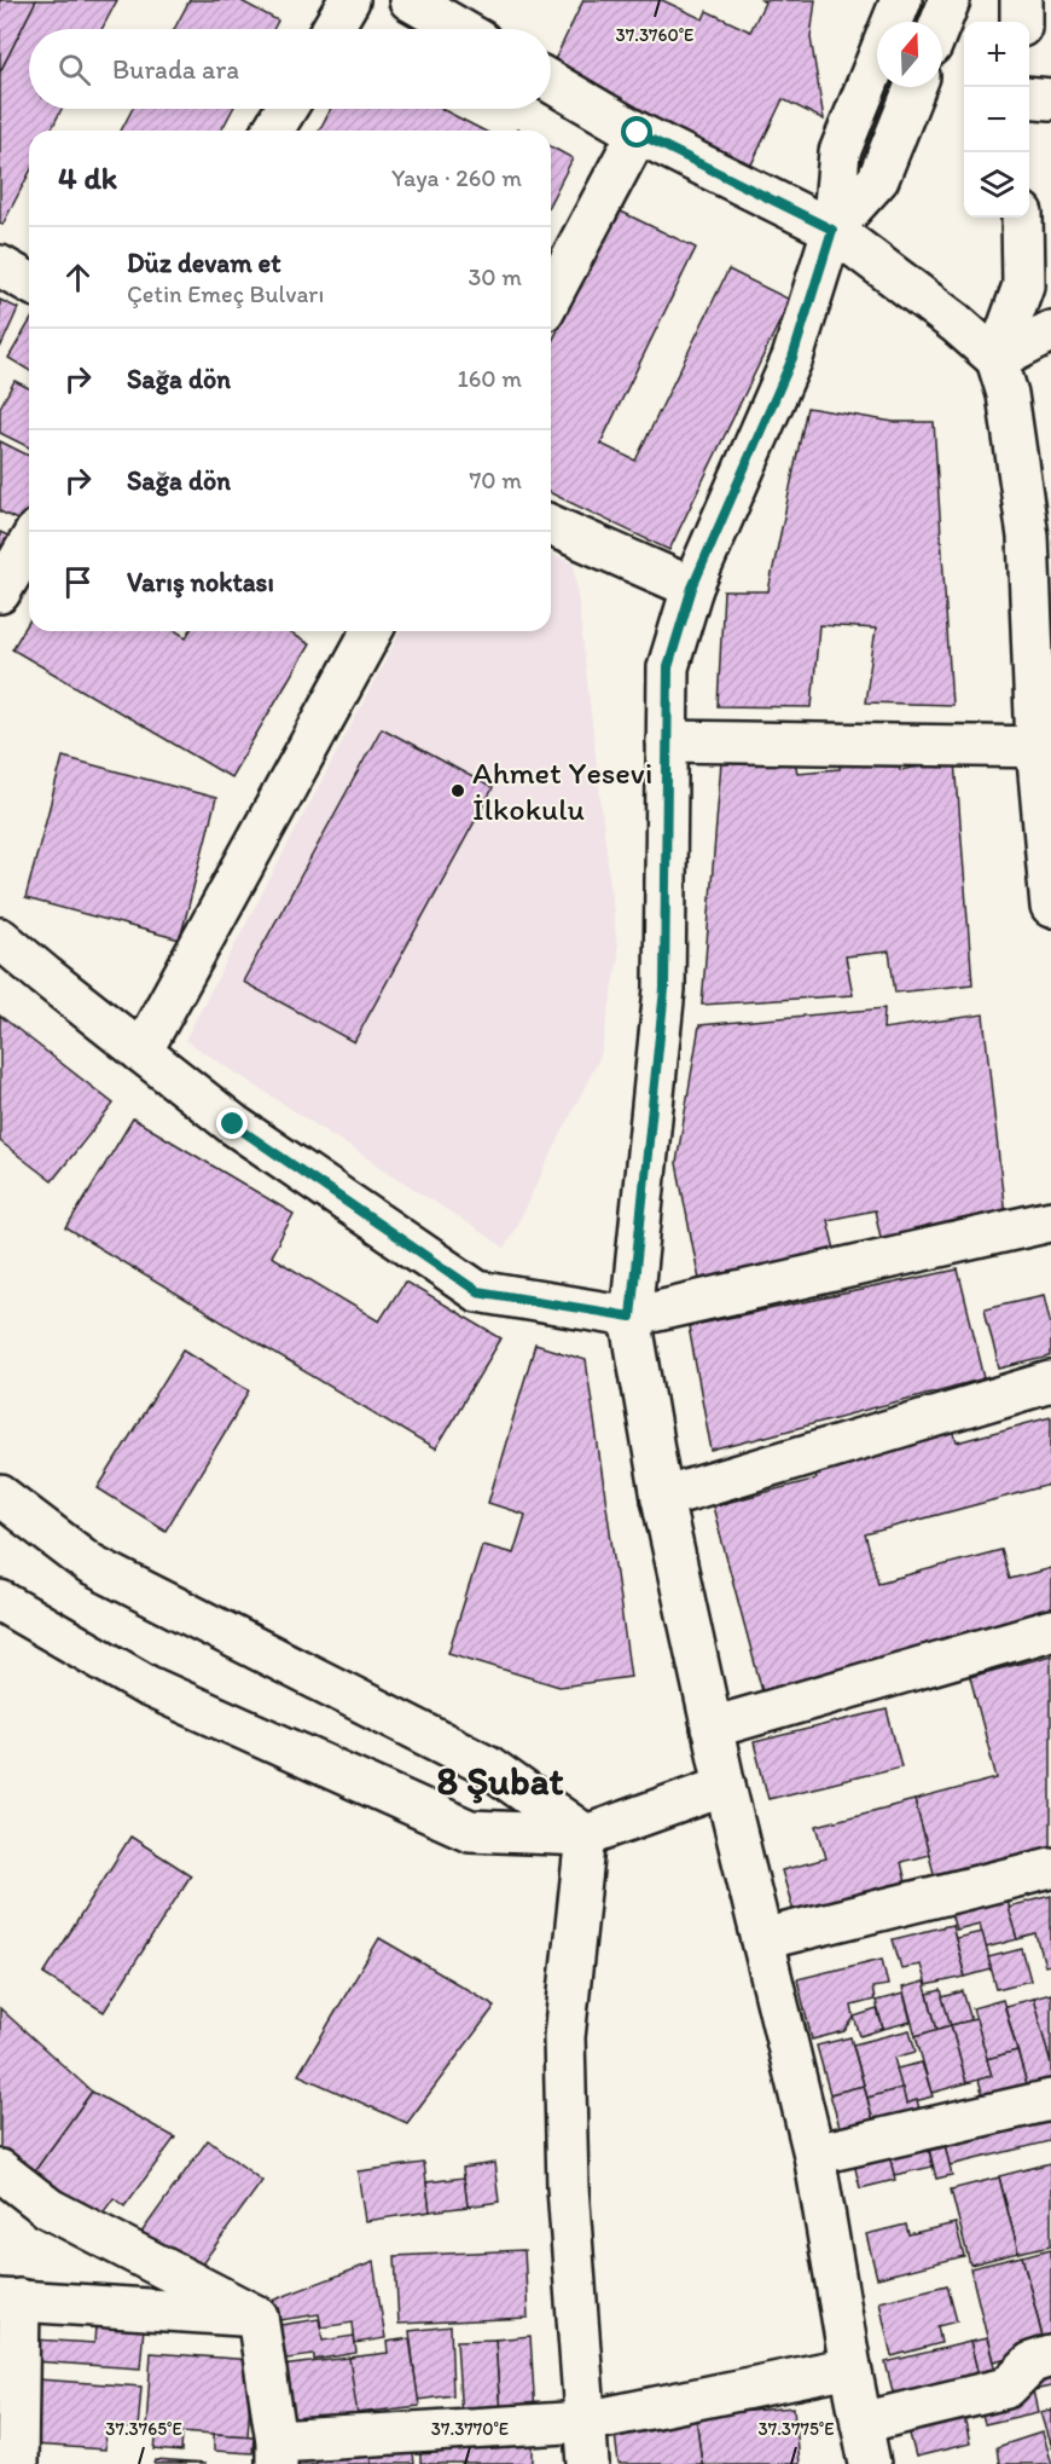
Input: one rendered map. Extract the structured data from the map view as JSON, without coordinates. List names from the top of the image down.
{
  "districts": ["8 Şubat"],
  "places": ["Ahmet Yesevi İlkokulu"],
  "north": "top",
  "page": {
    "map_buttons": ["+", "−"],
    "search": "Burada ara",
    "heading": ["4 dk", "Yaya · 260 m"],
    "list": [
      ["Düz devam et", "Çetin Emeç Bulvarı", "30 m"],
      ["Sağa dön", "160 m"],
      ["Sağa dön", "70 m"],
      "Varış noktası"
    ]
  },
  "coordinates": [
    "37.3760°E",
    "37.3765°E",
    "37.3770°E",
    "37.3775°E"
  ]
}
